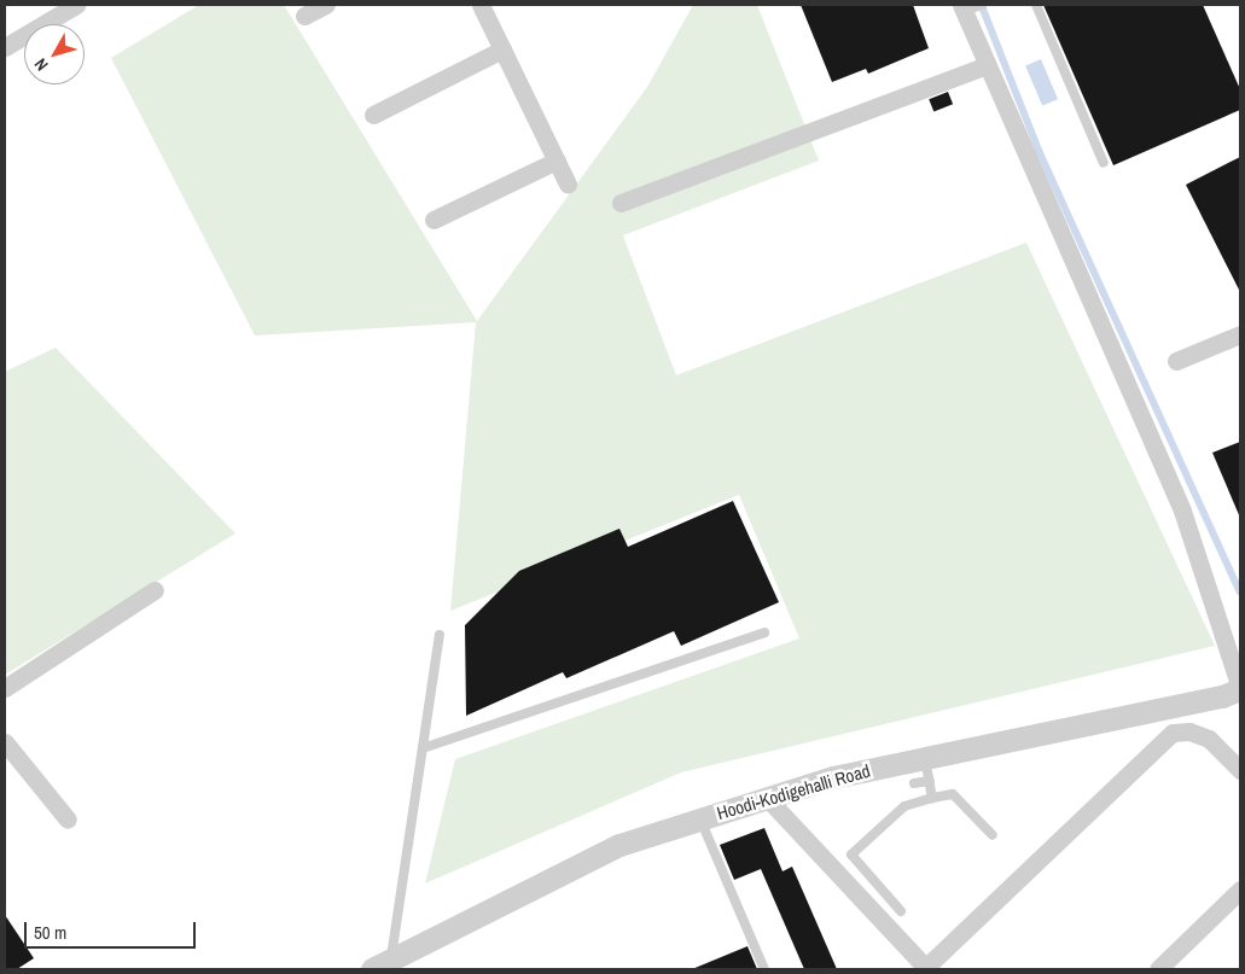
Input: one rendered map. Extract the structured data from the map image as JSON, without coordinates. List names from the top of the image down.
{
  "streets": {
    "street": ["Hoodi-Kodigehalli Road"]
  },
  "scale_bar": "50 m",
  "north": "bottom left"
}
